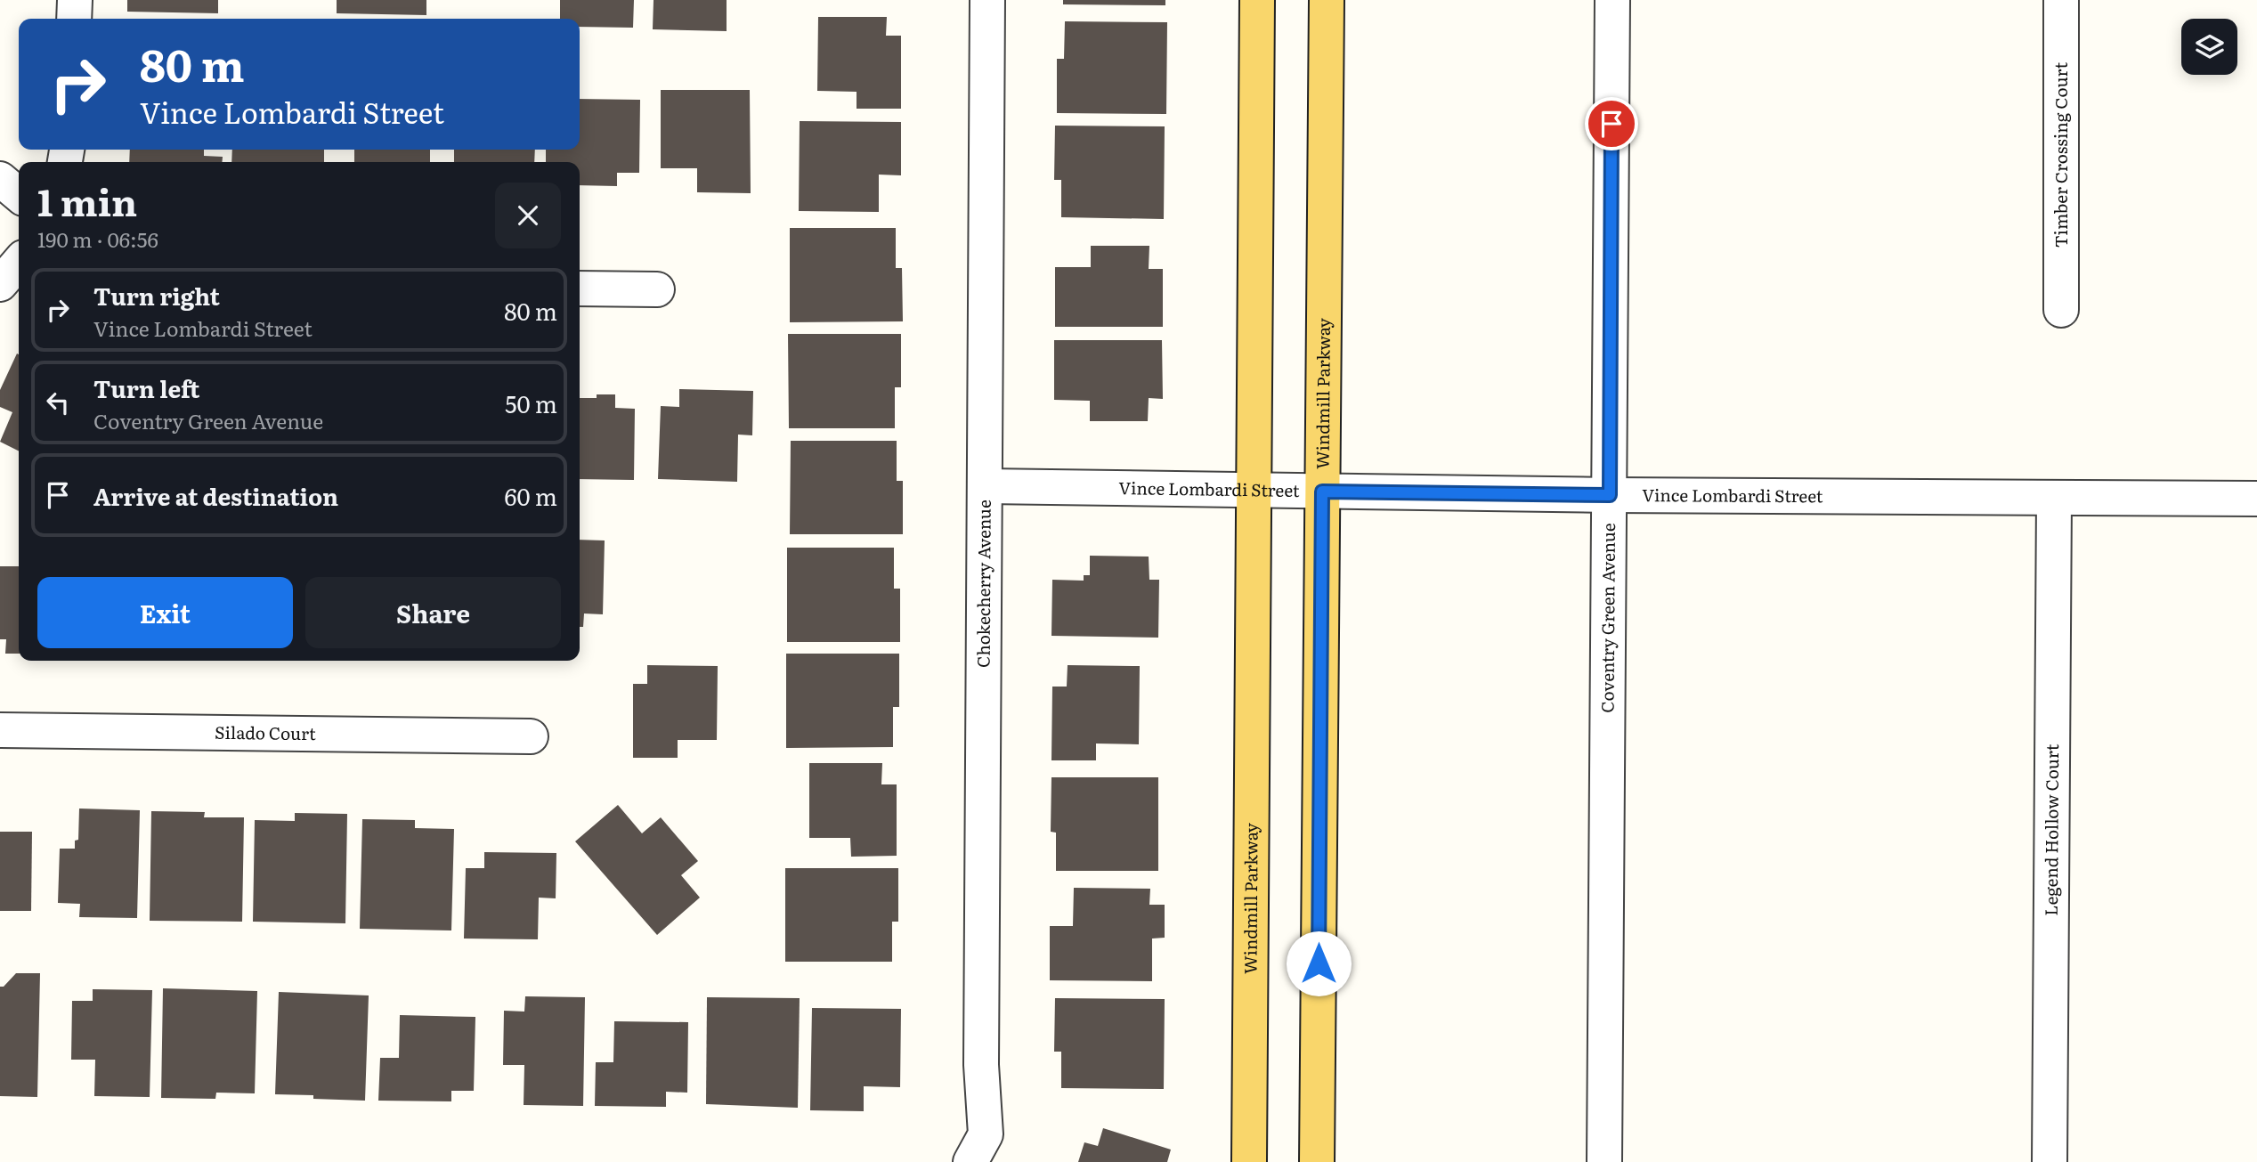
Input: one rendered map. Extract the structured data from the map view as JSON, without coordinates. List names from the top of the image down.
{
  "streets": {
    "main road": ["Windmill Parkway"],
    "street": [
      "Timber Crossing Court",
      "Vince Lombardi Street",
      "Chokecherry Avenue",
      "Coventry Green Avenue",
      "Silado Court",
      "Legend Hollow Court"
    ]
  },
  "crossings": [
    ["Windmill Parkway", "Vince Lombardi Street"],
    ["Vince Lombardi Street", "Chokecherry Avenue"],
    ["Vince Lombardi Street", "Coventry Green Avenue"],
    ["Vince Lombardi Street", "Legend Hollow Court"]
  ],
  "page": {
    "turn": ["80 m", "Vince Lombardi Street"],
    "heading": ["1 min", "190 m · 06:56"],
    "list": [
      {
        "name": "Turn right",
        "note": "Vince Lombardi Street",
        "value": "80 m"
      },
      {
        "name": "Turn left",
        "note": "Coventry Green Avenue",
        "value": "50 m"
      },
      {
        "name": "Arrive at destination",
        "value": "60 m"
      }
    ],
    "buttons": ["Exit", "Share"]
  }
}
